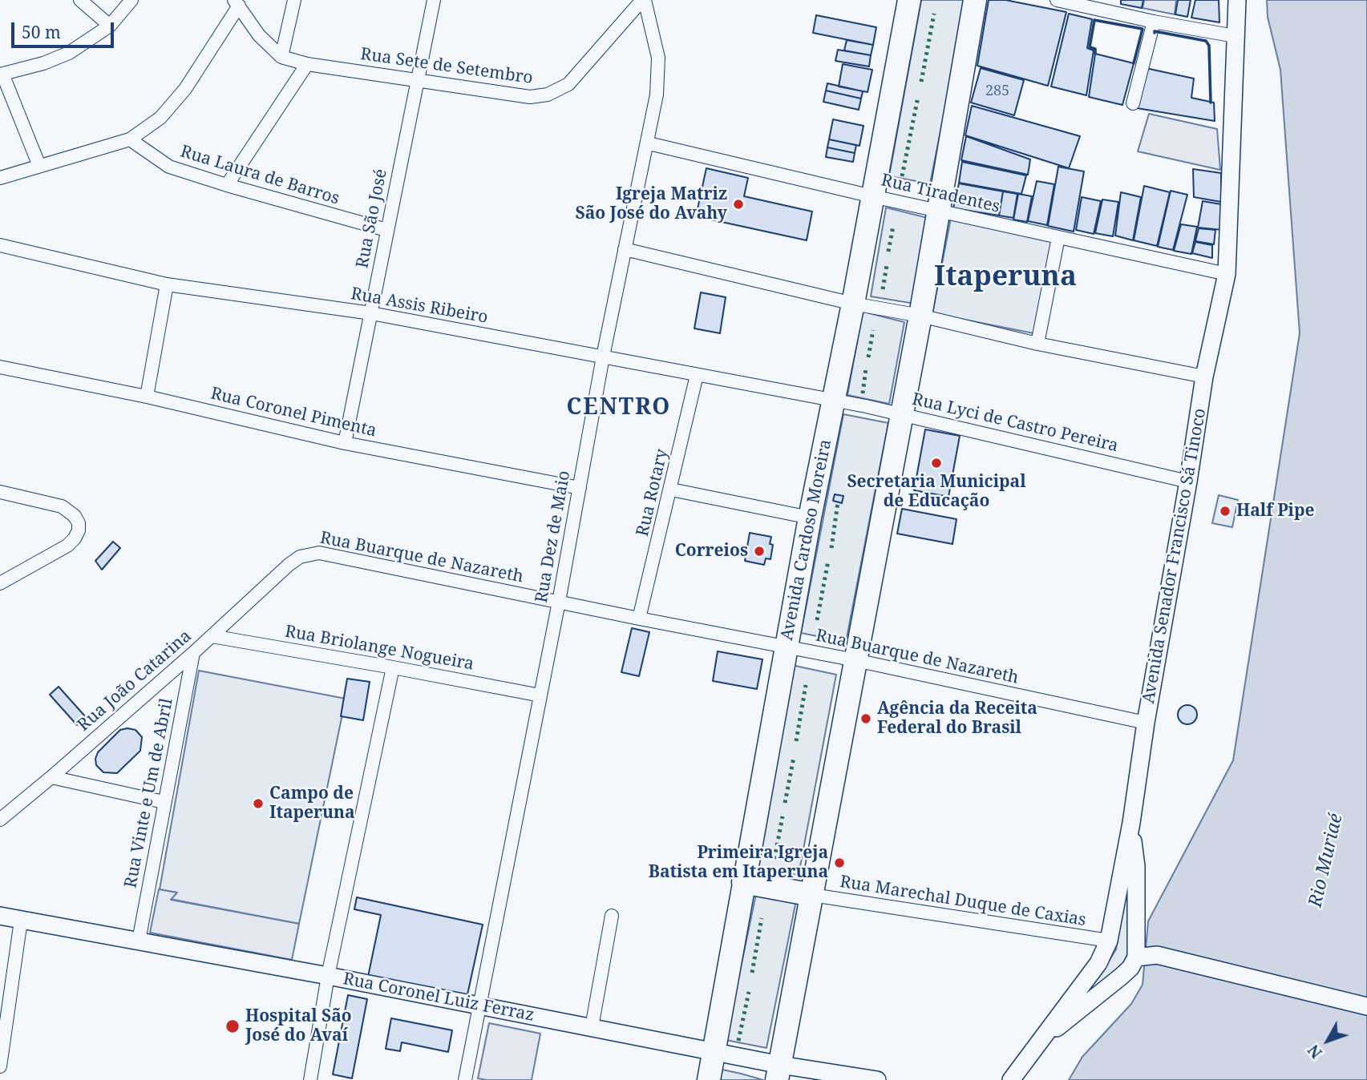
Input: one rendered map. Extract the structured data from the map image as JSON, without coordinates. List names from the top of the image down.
{
  "streets": {
    "highway": ["Avenida Cardoso Moreira"],
    "street": [
      "Rua Sete de Setembro",
      "Rua Laura de Barros",
      "Rua Tiradentes",
      "Rua São José",
      "Rua Assis Ribeiro",
      "Rua Coronel Pimenta",
      "Rua Lyci de Castro Pereira",
      "Rua Rotary",
      "Rua Dez de Maio",
      "Avenida Senador Francisco Sá Tinoco",
      "Rua Buarque de Nazareth",
      "Rua Briolange Nogueira",
      "Rua João Catarina",
      "Rua Vinte e Um de Abril",
      "Rua Marechal Duque de Caxias",
      "Rua Coronel Luiz Ferraz"
    ]
  },
  "crossings": [
    ["Rua Sete de Setembro", "Rua São José"],
    ["Rua Sete de Setembro", "Rua Dez de Maio"],
    ["Rua Laura de Barros", "Rua São José"],
    ["Rua Tiradentes", "Rua Dez de Maio"],
    ["Rua Tiradentes", "Avenida Cardoso Moreira"],
    ["Rua Tiradentes", "Avenida Senador Francisco Sá Tinoco"],
    ["Rua São José", "Rua Assis Ribeiro"],
    ["Rua São José", "Rua Coronel Pimenta"],
    ["Rua Assis Ribeiro", "Rua Lyci de Castro Pereira"],
    ["Rua Assis Ribeiro", "Rua Rotary"],
    ["Rua Assis Ribeiro", "Rua Dez de Maio"],
    ["Rua Assis Ribeiro", "Avenida Cardoso Moreira"],
    ["Rua Coronel Pimenta", "Rua Dez de Maio"],
    ["Rua Lyci de Castro Pereira", "Avenida Cardoso Moreira"],
    ["Rua Lyci de Castro Pereira", "Avenida Senador Francisco Sá Tinoco"],
    ["Rua Rotary", "Rua Buarque de Nazareth"],
    ["Rua Dez de Maio", "Rua Buarque de Nazareth"],
    ["Rua Dez de Maio", "Rua Briolange Nogueira"],
    ["Rua Dez de Maio", "Rua Coronel Luiz Ferraz"],
    ["Avenida Cardoso Moreira", "Rua Buarque de Nazareth"],
    ["Avenida Cardoso Moreira", "Rua Coronel Luiz Ferraz"],
    ["Avenida Senador Francisco Sá Tinoco", "Rua Buarque de Nazareth"],
    ["Avenida Senador Francisco Sá Tinoco", "Rua Marechal Duque de Caxias"],
    ["Rua Buarque de Nazareth", "Rua João Catarina"],
    ["Rua Briolange Nogueira", "Rua João Catarina"],
    ["Rua João Catarina", "Rua Vinte e Um de Abril"],
    ["Rua Vinte e Um de Abril", "Rua Coronel Luiz Ferraz"]
  ],
  "districts": ["Itaperuna", "CENTRO"],
  "water": ["Rio Muriaé"],
  "places": [
    "Igreja Matriz São José do Avahy",
    "Secretaria Municipal de Educação",
    "Half Pipe",
    "Correios",
    "Agência da Receita Federal do Brasil",
    "Campo de Itaperuna",
    "Primeira Igreja Batista em Itaperuna",
    "Hospital São José do Avaí"
  ],
  "house_numbers": ["285"],
  "scale_bar": "50 m",
  "north": "bottom left"
}
